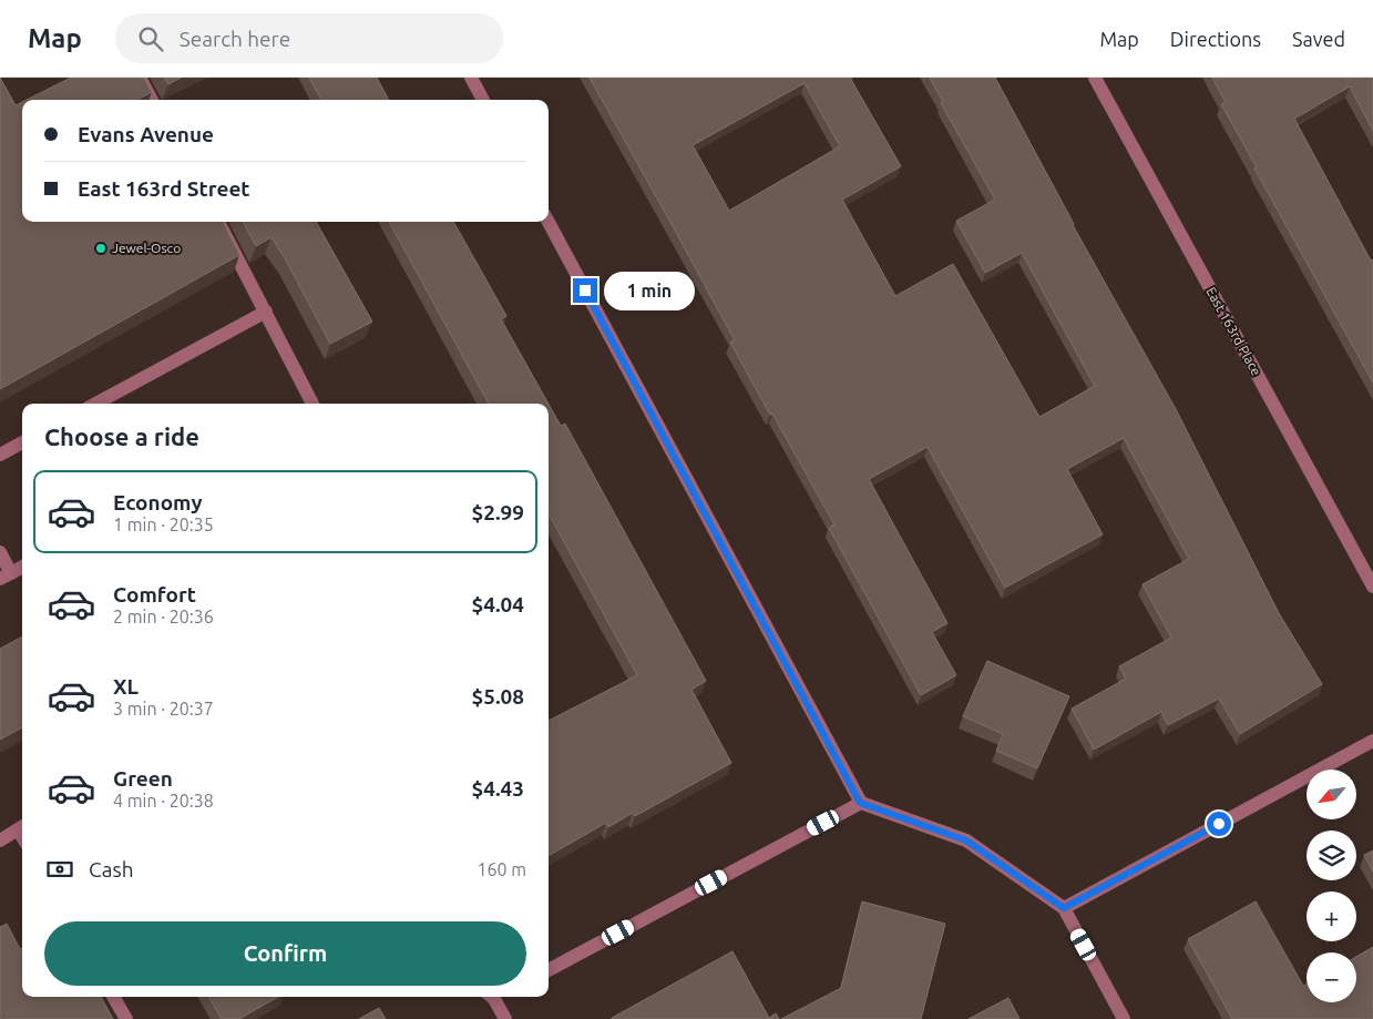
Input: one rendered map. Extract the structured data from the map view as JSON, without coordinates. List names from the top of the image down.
{
  "streets": {
    "street": ["East 163rd Place"]
  },
  "places": ["Jewel-Osco"],
  "north": "bottom left",
  "page": {
    "header": "Map",
    "search": "Search here",
    "nav": ["Map", "Directions", "Saved"],
    "banner": ["Evans Avenue", "East 163rd Street"],
    "bubble": "1 min",
    "heading": "Choose a ride",
    "list": [
      {
        "name": "Economy",
        "note": "1 min · 20:35",
        "value": "$2.99"
      },
      {
        "name": "Comfort",
        "note": "2 min · 20:36",
        "value": "$4.04"
      },
      {
        "name": "XL",
        "note": "3 min · 20:37",
        "value": "$5.08"
      },
      {
        "name": "Green",
        "note": "4 min · 20:38",
        "value": "$4.43"
      }
    ],
    "map_buttons": ["+", "−"],
    "pay": ["Cash", "160 m"],
    "buttons": "Confirm"
  }
}
